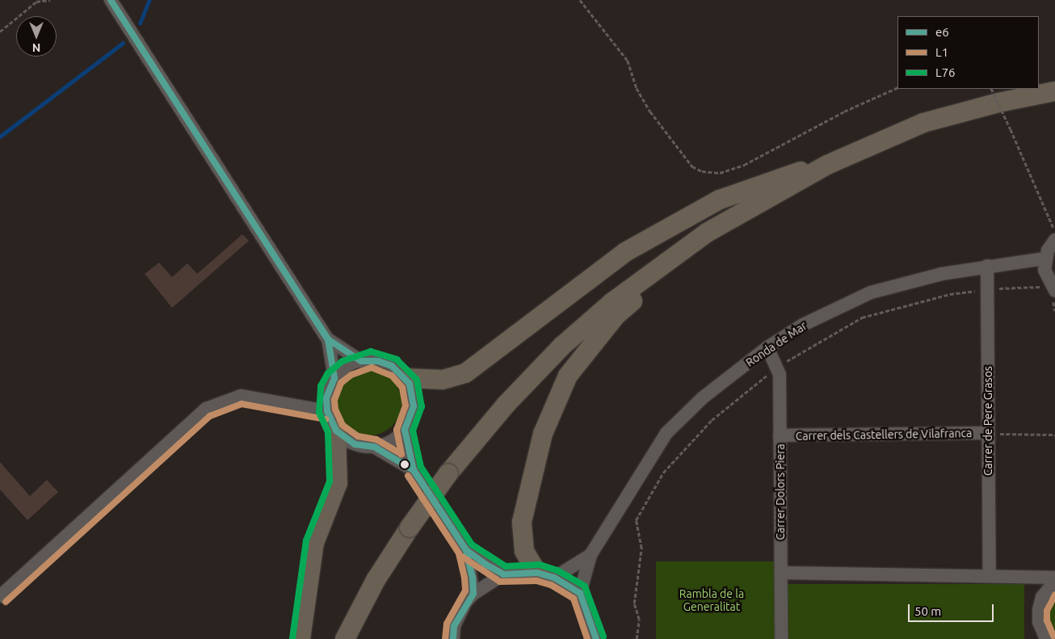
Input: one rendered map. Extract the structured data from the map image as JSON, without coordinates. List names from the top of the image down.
{
  "streets": {
    "street": [
      "Ronda de Mar",
      "Carrer de Pere Grasos",
      "Carrer dels Castellers de Vilafranca",
      "Carrer Dolors Piera"
    ]
  },
  "crossings": [
    ["Ronda de Mar", "Carrer de Pere Grasos"],
    ["Ronda de Mar", "Carrer Dolors Piera"],
    ["Carrer de Pere Grasos", "Carrer dels Castellers de Vilafranca"],
    ["Carrer dels Castellers de Vilafranca", "Carrer Dolors Piera"]
  ],
  "parks": ["Rambla de la Generalitat"],
  "lines": ["transit line e6", "transit line L76", "transit line L1"],
  "legend": ["e6", "L1", "L76"],
  "scale_bar": "50 m",
  "north": "bottom"
}
